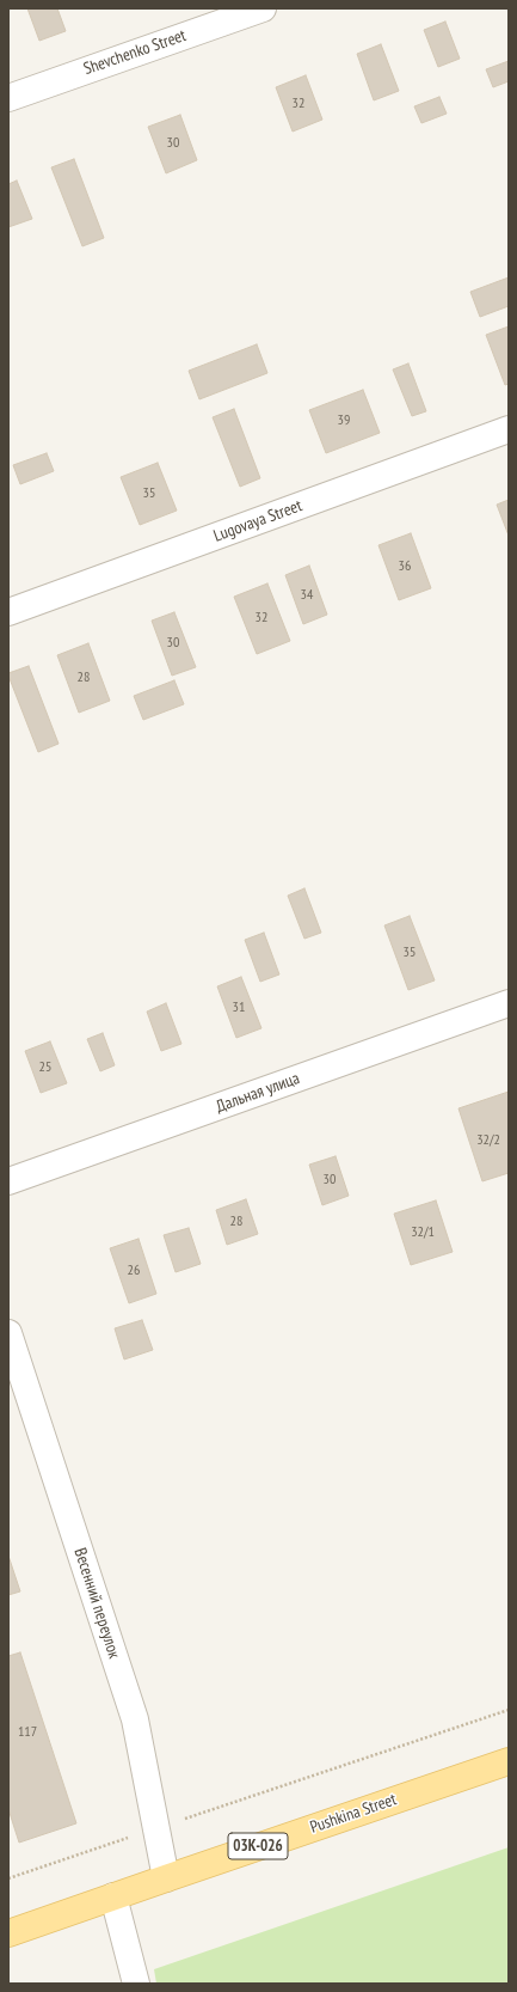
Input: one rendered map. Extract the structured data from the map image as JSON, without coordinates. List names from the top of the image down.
{
  "streets": {
    "main road": ["Pushkina Street", "03К-026"],
    "street": [
      "Shevchenko Street",
      "Lugovaya Street",
      "Дальная улица",
      "Весенний переулок"
    ]
  },
  "crossings": [
    ["Весенний переулок", "Pushkina Street"]
  ],
  "house_numbers": [
    "32",
    "30",
    "39",
    "35",
    "36",
    "34",
    "32",
    "30",
    "28",
    "35",
    "31",
    "25",
    "32/2",
    "30",
    "28",
    "32/1",
    "26",
    "117"
  ]
}
